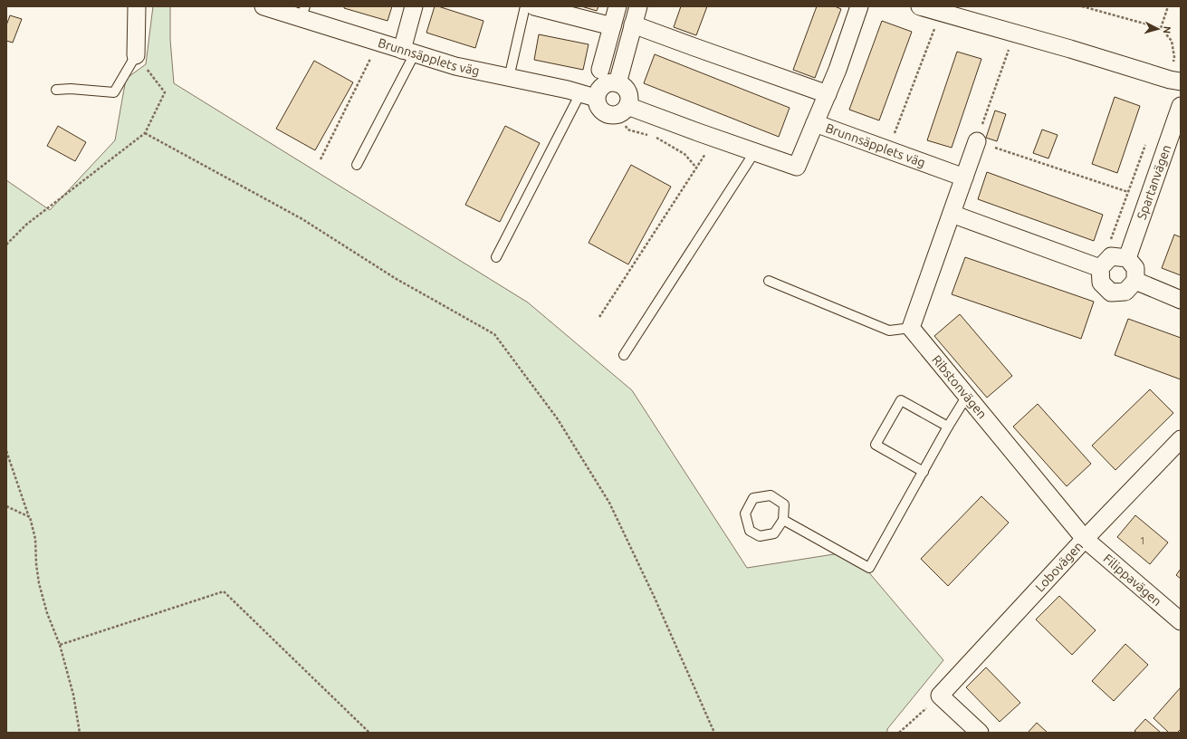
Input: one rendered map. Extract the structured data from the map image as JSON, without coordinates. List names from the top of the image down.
{
  "streets": {
    "street": [
      "Brunnsäpplets väg",
      "Spartanvägen",
      "Ribstonvägen",
      "Lobovägen",
      "Filippavägen"
    ]
  },
  "crossings": [
    ["Ribstonvägen", "Lobovägen"],
    ["Ribstonvägen", "Filippavägen"],
    ["Lobovägen", "Filippavägen"]
  ],
  "house_numbers": ["1"],
  "north": "right"
}
